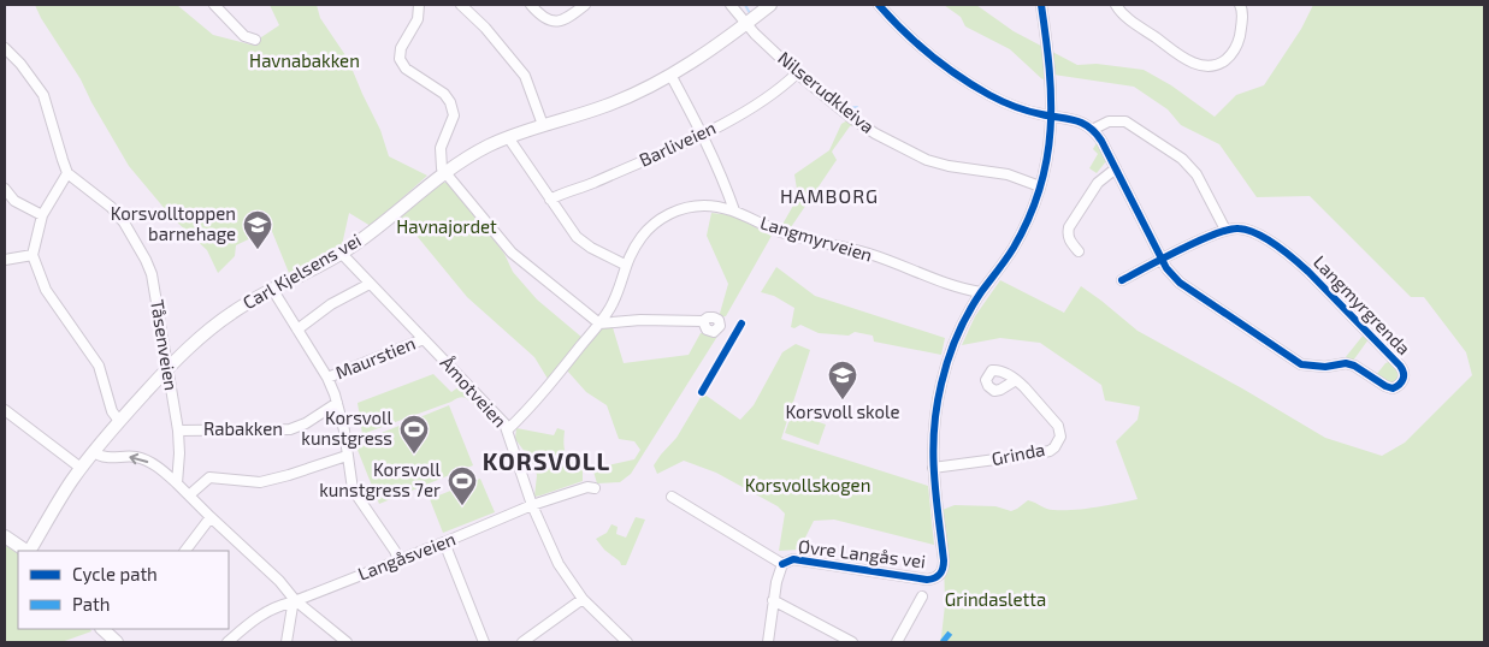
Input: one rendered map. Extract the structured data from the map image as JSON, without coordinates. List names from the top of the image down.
{
  "streets": {
    "main road": ["Carl Kjelsens vei"],
    "street": [
      "Nilserudkleiva",
      "Barliveien",
      "Langmyrveien",
      "Langmyrgrenda",
      "Tåsenveien",
      "Maurstien",
      "Åmotveien",
      "Rabakken",
      "Grinda",
      "Øvre Langås vei",
      "Langåsveien"
    ]
  },
  "crossings": [
    ["Nilserudkleiva", "Barliveien"],
    ["Nilserudkleiva", "Carl Kjelsens vei"],
    ["Langmyrveien", "Åmotveien"],
    ["Carl Kjelsens vei", "Tåsenveien"],
    ["Carl Kjelsens vei", "Åmotveien"],
    ["Tåsenveien", "Rabakken"],
    ["Maurstien", "Åmotveien"],
    ["Åmotveien", "Langåsveien"],
    ["Grinda", "Øvre Langås vei"]
  ],
  "districts": ["HAMBORG", "KORSVOLL"],
  "parks": [
    "Havnabakken",
    "Havnajordet",
    "Korsvollskogen",
    "Grindasletta"
  ],
  "places": {
    "school or university": ["Korsvolltoppen barnehage", "Korsvoll skole"],
    "sports": ["Korsvoll kunstgress", "Korsvoll kunstgress 7er"]
  },
  "legend": ["Cycle path", "Path"]
}
